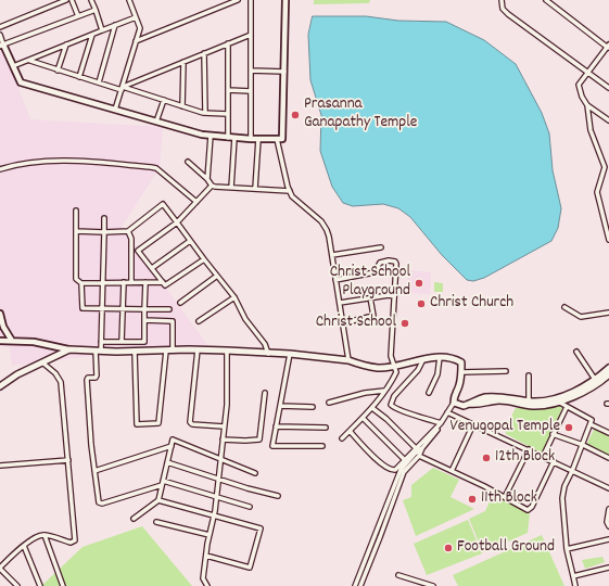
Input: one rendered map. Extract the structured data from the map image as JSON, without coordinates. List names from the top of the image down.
{
  "places": [
    "Prasanna Ganapathy Temple",
    "Christ School Playground",
    "Christ Church",
    "Christ School",
    "Venugopal Temple",
    "12th Block",
    "11th Block",
    "Football Ground"
  ]
}
